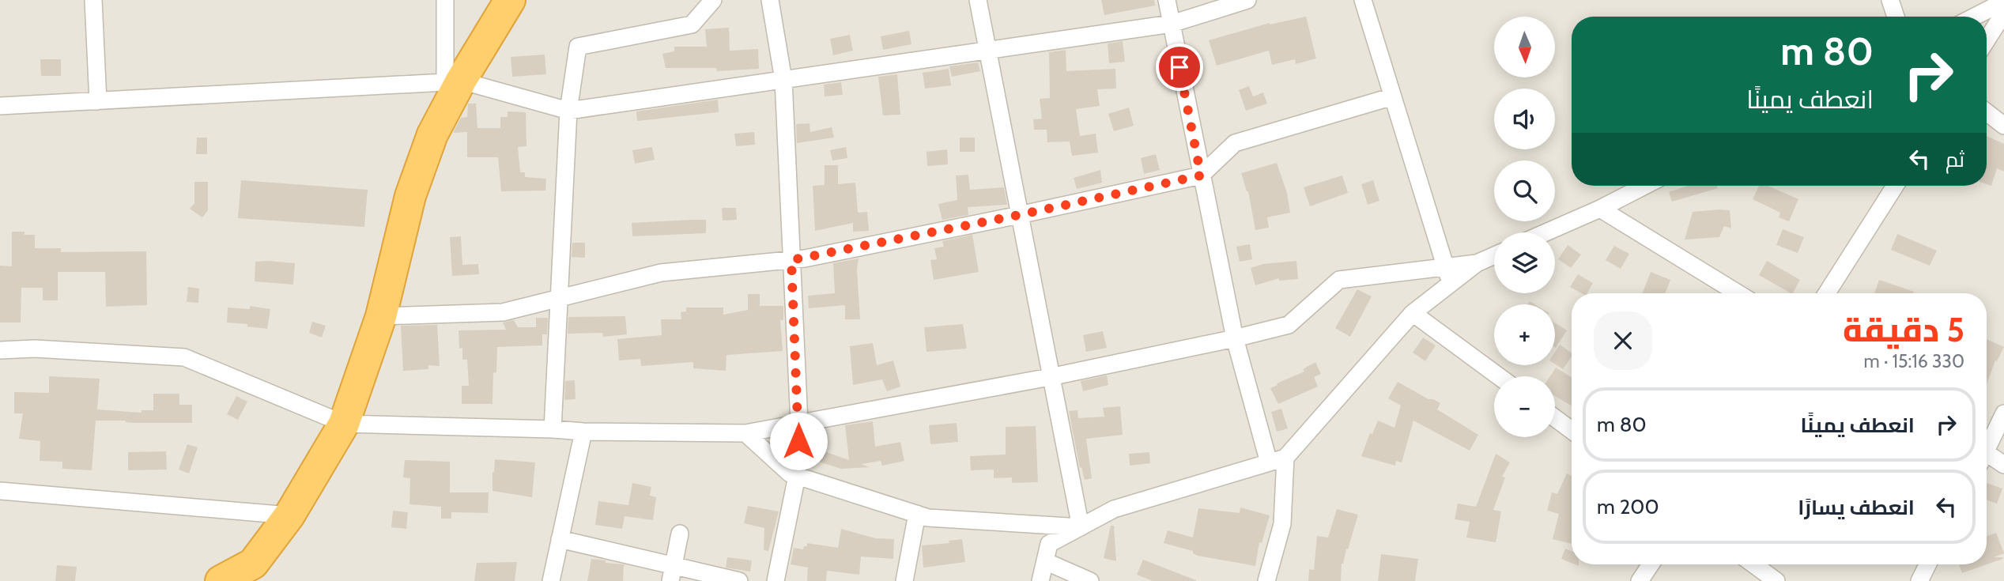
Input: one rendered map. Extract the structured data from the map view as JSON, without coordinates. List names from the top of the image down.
{
  "north": "bottom",
  "page": {
    "map_buttons": ["+", "−"],
    "turn": ["80 m", "انعطف يمينًا"],
    "then": "ثم",
    "heading": ["5 دقيقة", "330 m · 15:16"],
    "list": [
      {
        "name": "انعطف يمينًا",
        "value": "80 m"
      },
      {
        "name": "انعطف يسارًا",
        "value": "200 m"
      }
    ]
  }
}
